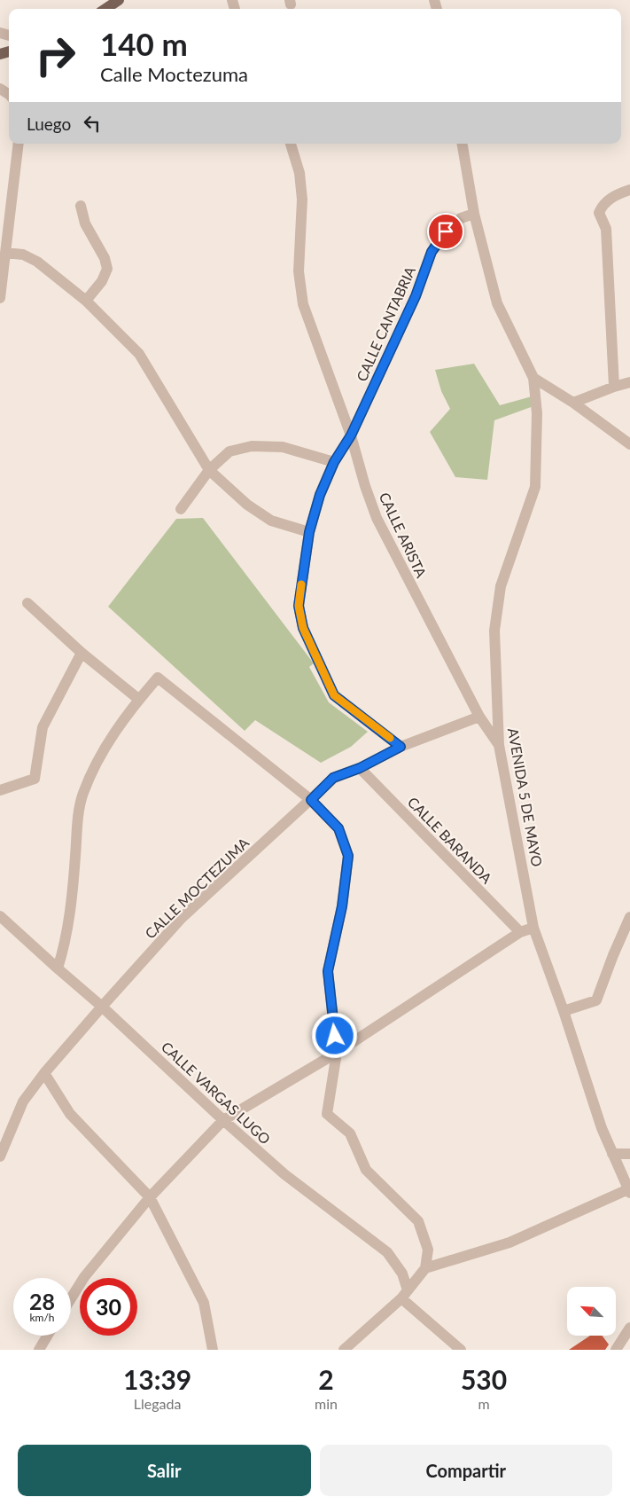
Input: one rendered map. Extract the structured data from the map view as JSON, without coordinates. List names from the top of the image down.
{
  "streets": {
    "street": [
      "CALLE CANTABRIA",
      "CALLE ARISTA",
      "AVENIDA 5 DE MAYO",
      "CALLE BARANDA",
      "CALLE MOCTEZUMA",
      "CALLE VARGAS LUGO"
    ]
  },
  "crossings": [
    ["CALLE CANTABRIA", "CALLE ARISTA"],
    ["CALLE CANTABRIA", "AVENIDA 5 DE MAYO"],
    ["CALLE CANTABRIA", "CALLE MOCTEZUMA"],
    ["CALLE ARISTA", "AVENIDA 5 DE MAYO"],
    ["CALLE ARISTA", "CALLE MOCTEZUMA"],
    ["CALLE BARANDA", "CALLE MOCTEZUMA"],
    ["CALLE MOCTEZUMA", "CALLE VARGAS LUGO"]
  ],
  "north": "top left",
  "page": {
    "turn": ["140 m", "Calle Moctezuma"],
    "then": "Luego",
    "speed": "28 km/h",
    "limit": "30",
    "eta": [
      "13:39",
      "Llegada",
      "2",
      "min",
      "530",
      "m"
    ],
    "buttons": ["Salir", "Compartir"]
  }
}
